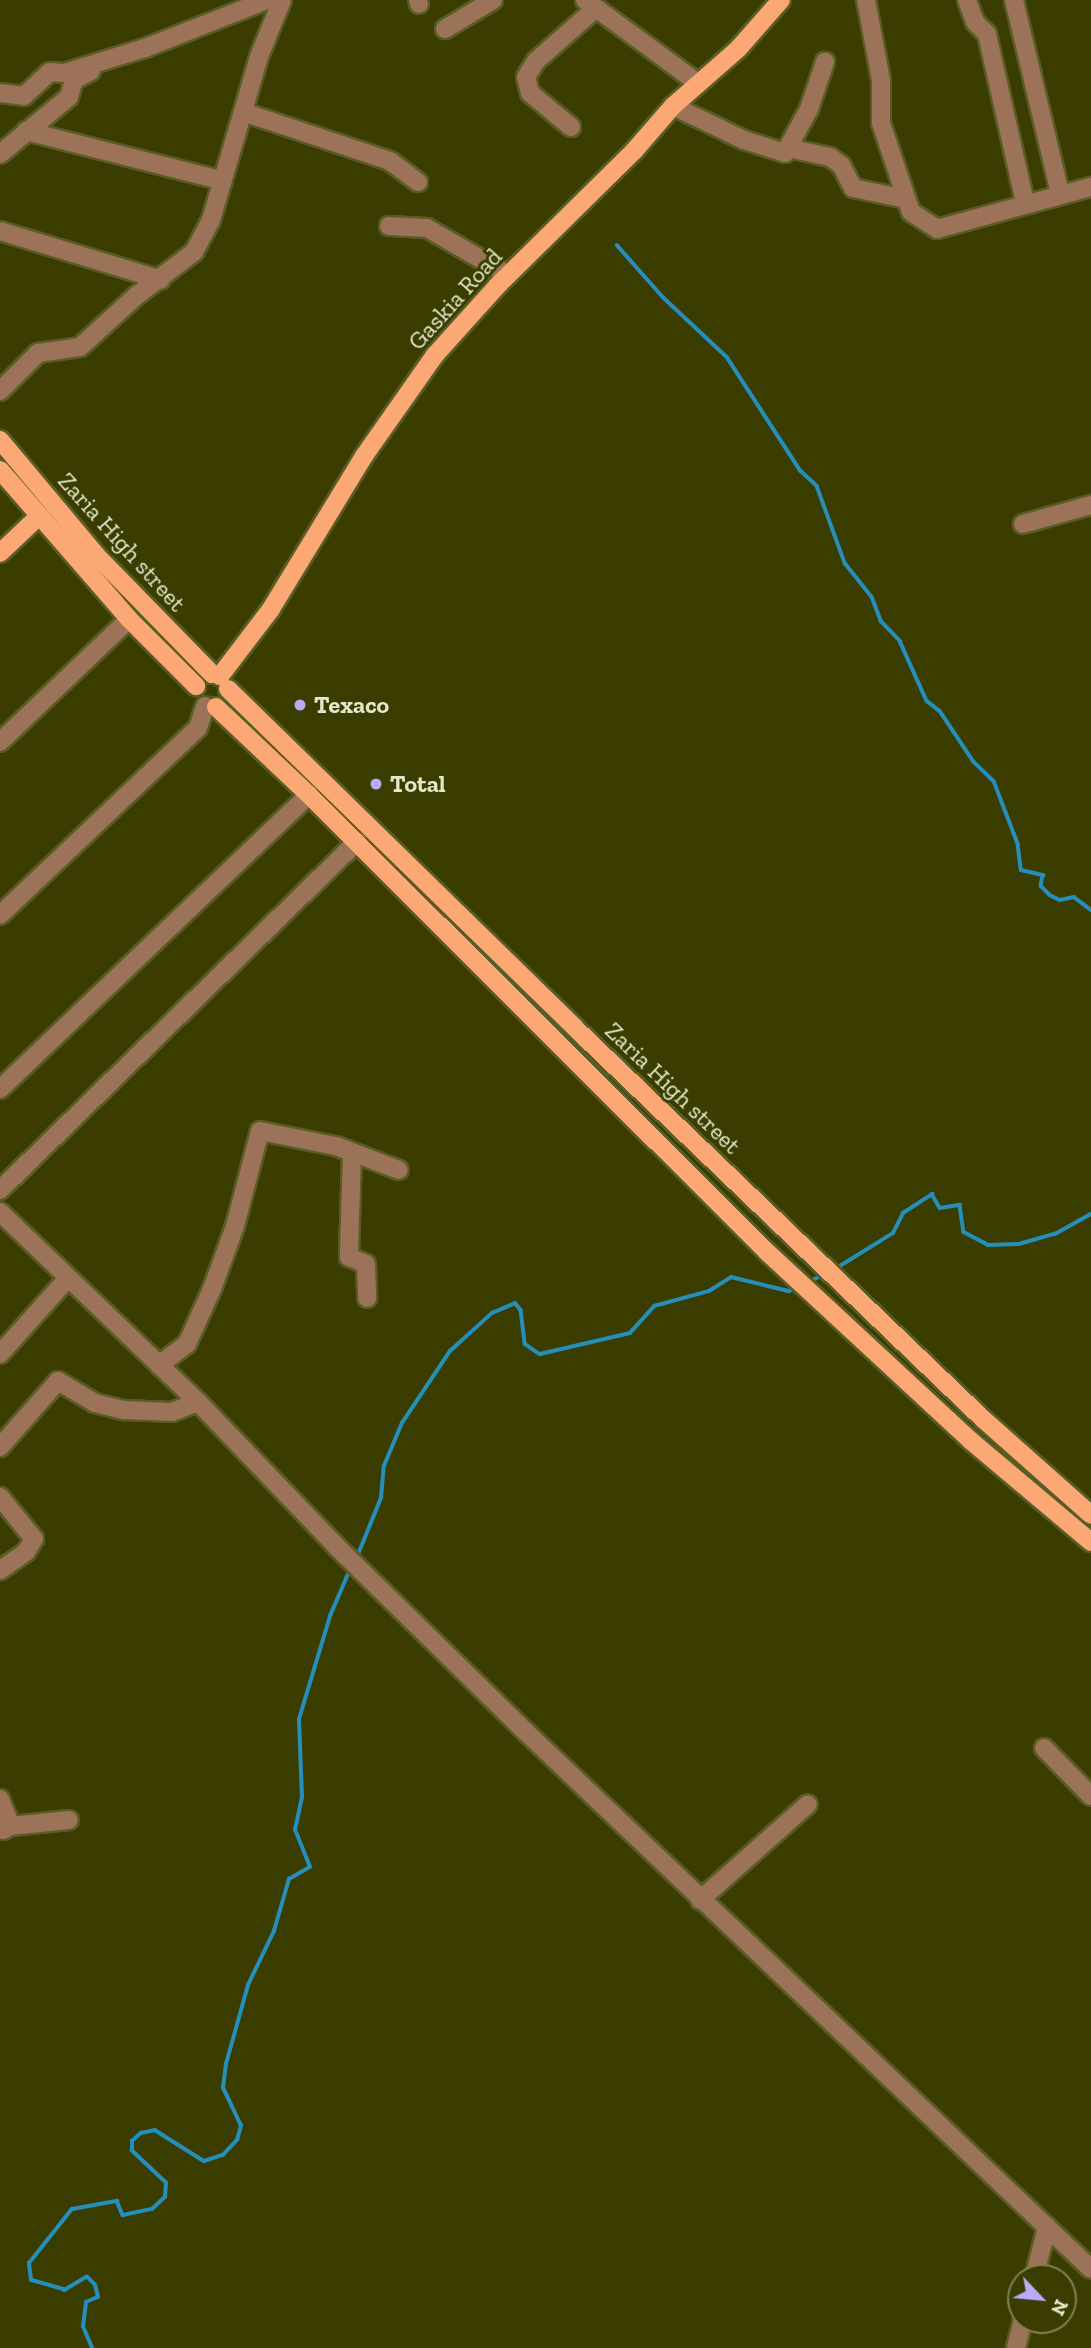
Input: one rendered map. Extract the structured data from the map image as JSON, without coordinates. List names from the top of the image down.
{
  "streets": {
    "main road": ["Gaskia Road", "Zaria High street"]
  },
  "crossings": [
    ["Gaskia Road", "Zaria High street"]
  ],
  "places": ["Texaco", "Total"],
  "north": "bottom right"
}
